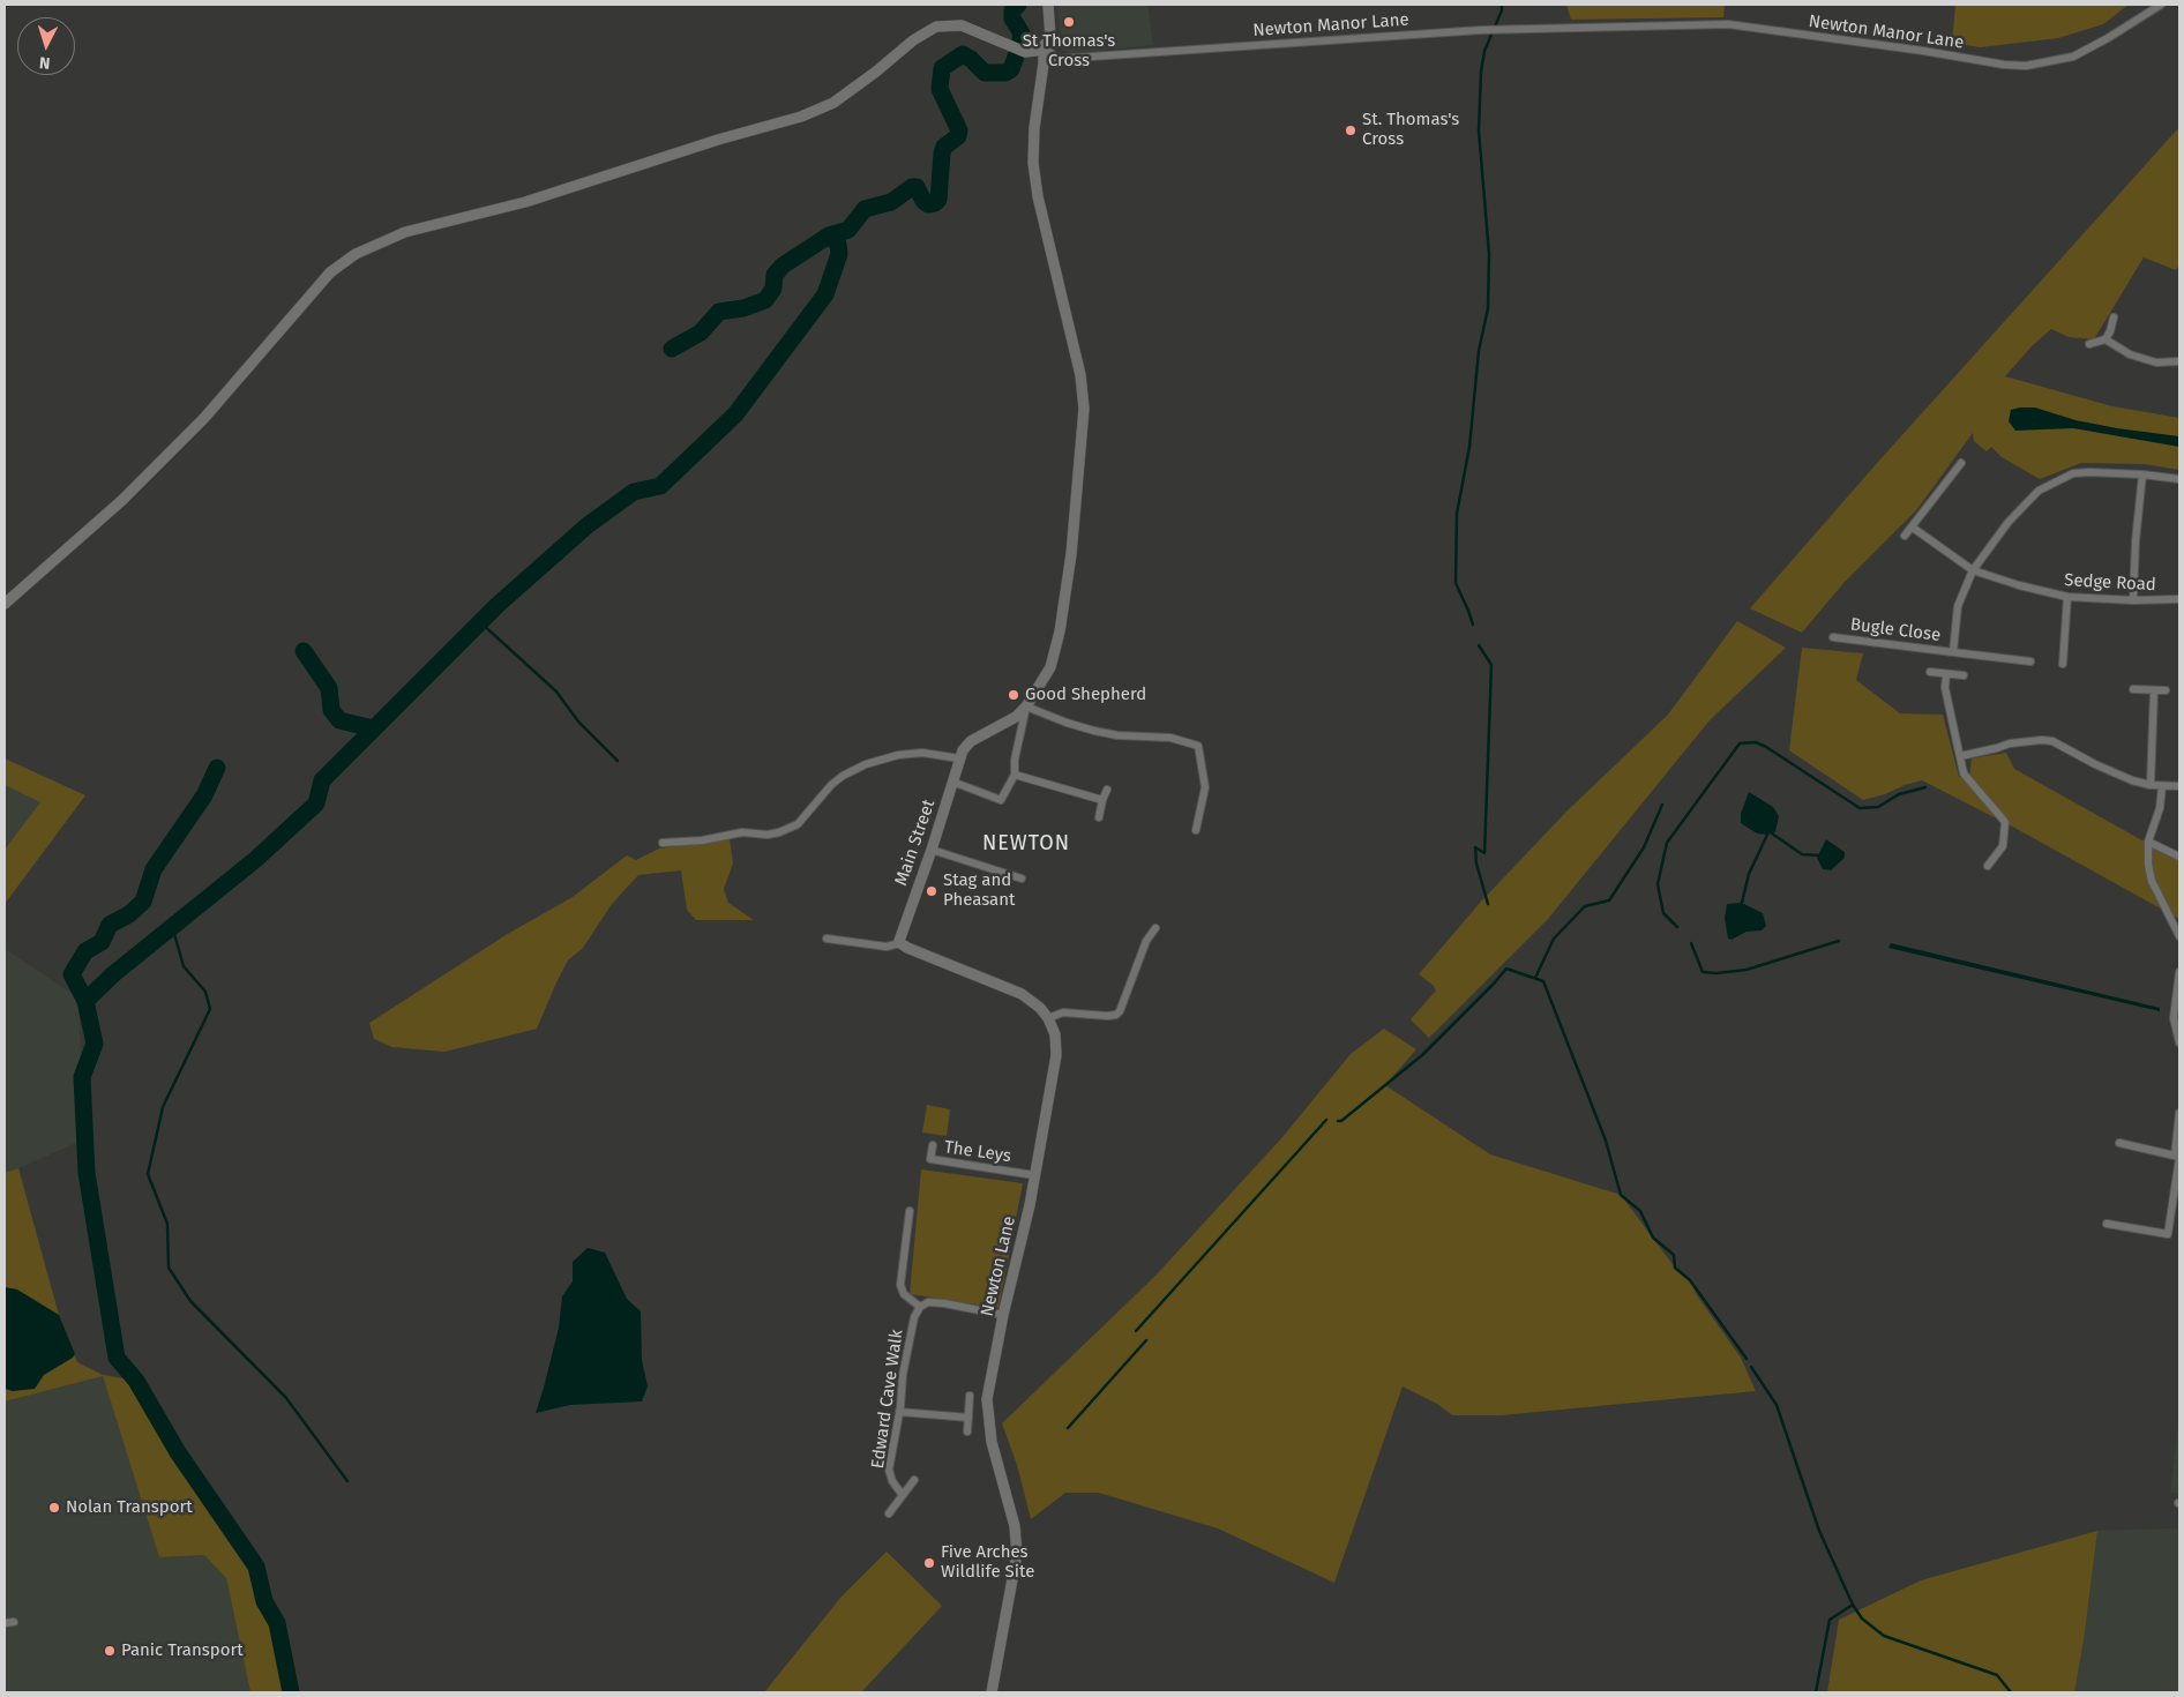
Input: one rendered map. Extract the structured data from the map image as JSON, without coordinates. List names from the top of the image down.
{
  "streets": {
    "street": [
      "Newton Manor Lane",
      "Sedge Road",
      "Bugle Close",
      "Main Street",
      "The Leys",
      "Newton Lane",
      "Edward Cave Walk"
    ]
  },
  "crossings": [
    ["Sedge Road", "Bugle Close"],
    ["The Leys", "Newton Lane"]
  ],
  "districts": ["NEWTON"],
  "places": [
    "St Thomas's Cross",
    "St. Thomas's Cross",
    "Good Shepherd",
    "Stag and Pheasant",
    "Nolan Transport",
    "Five Arches Wildlife Site",
    "Panic Transport"
  ],
  "north": "bottom"
}
